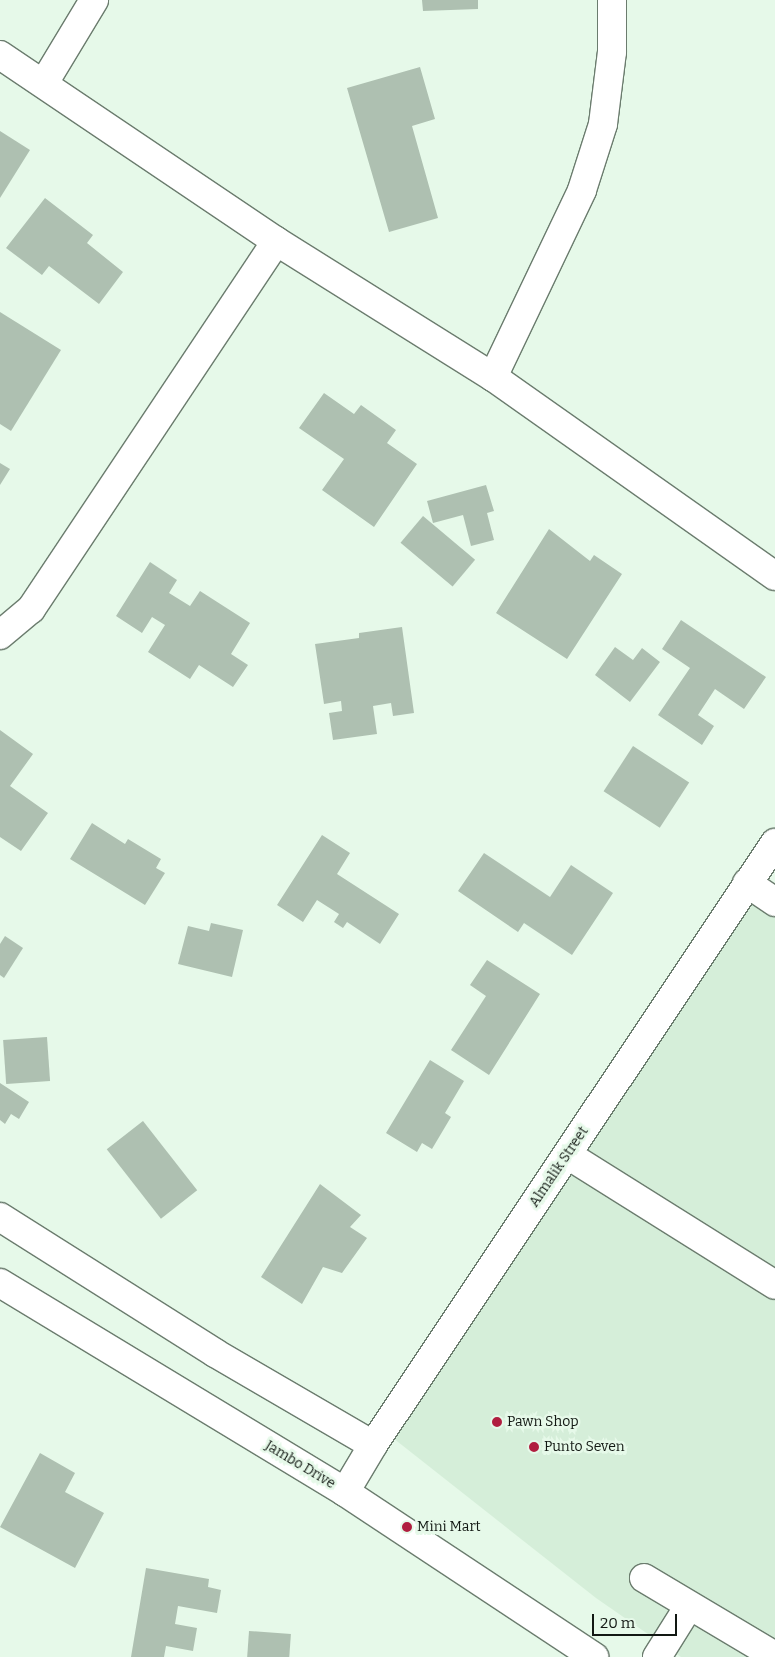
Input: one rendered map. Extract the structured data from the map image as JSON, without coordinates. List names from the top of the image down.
{
  "streets": {
    "street": ["Almalik Street", "Jambo Drive"]
  },
  "crossings": [
    ["Almalik Street", "Jambo Drive"]
  ],
  "places": ["Pawn Shop", "Punto Seven", "Mini Mart"],
  "scale_bar": "20 m"
}
